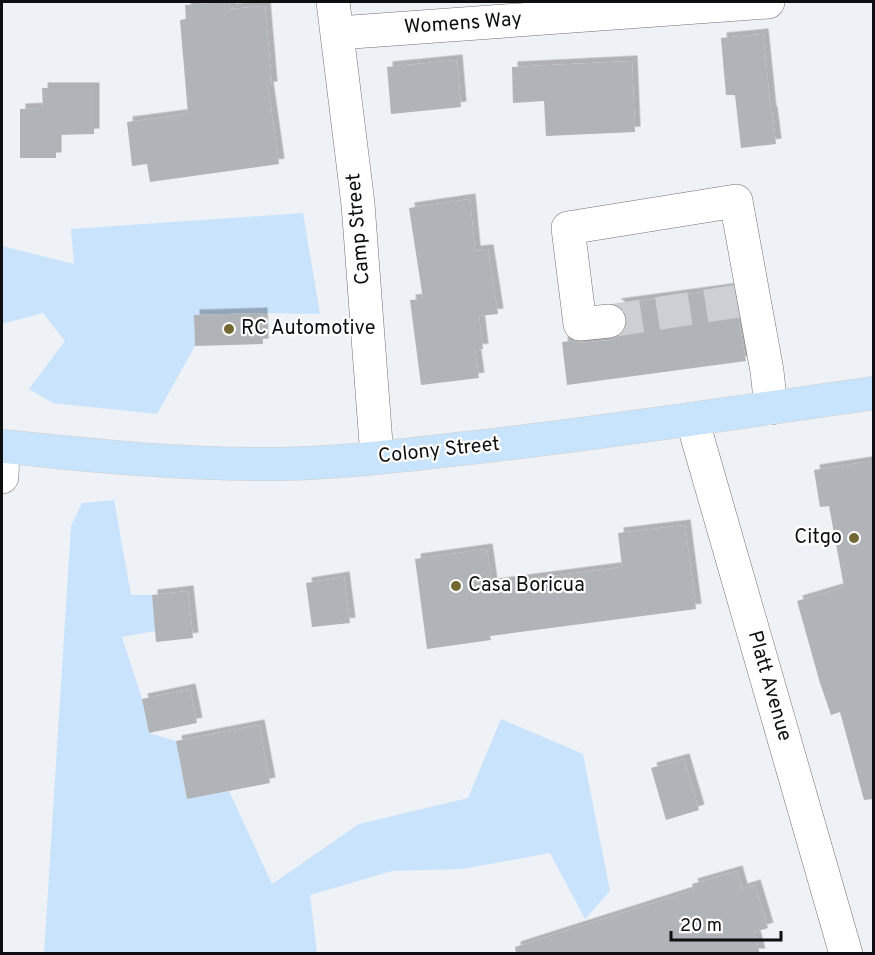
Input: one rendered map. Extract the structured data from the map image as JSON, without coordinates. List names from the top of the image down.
{
  "streets": {
    "main road": ["Colony Street"],
    "street": ["Womens Way", "Camp Street", "Platt Avenue"]
  },
  "crossings": [
    ["Womens Way", "Camp Street"],
    ["Camp Street", "Colony Street"],
    ["Colony Street", "Platt Avenue"]
  ],
  "places": ["RC Automotive", "Citgo", "Casa Boricua"],
  "scale_bar": "20 m"
}
